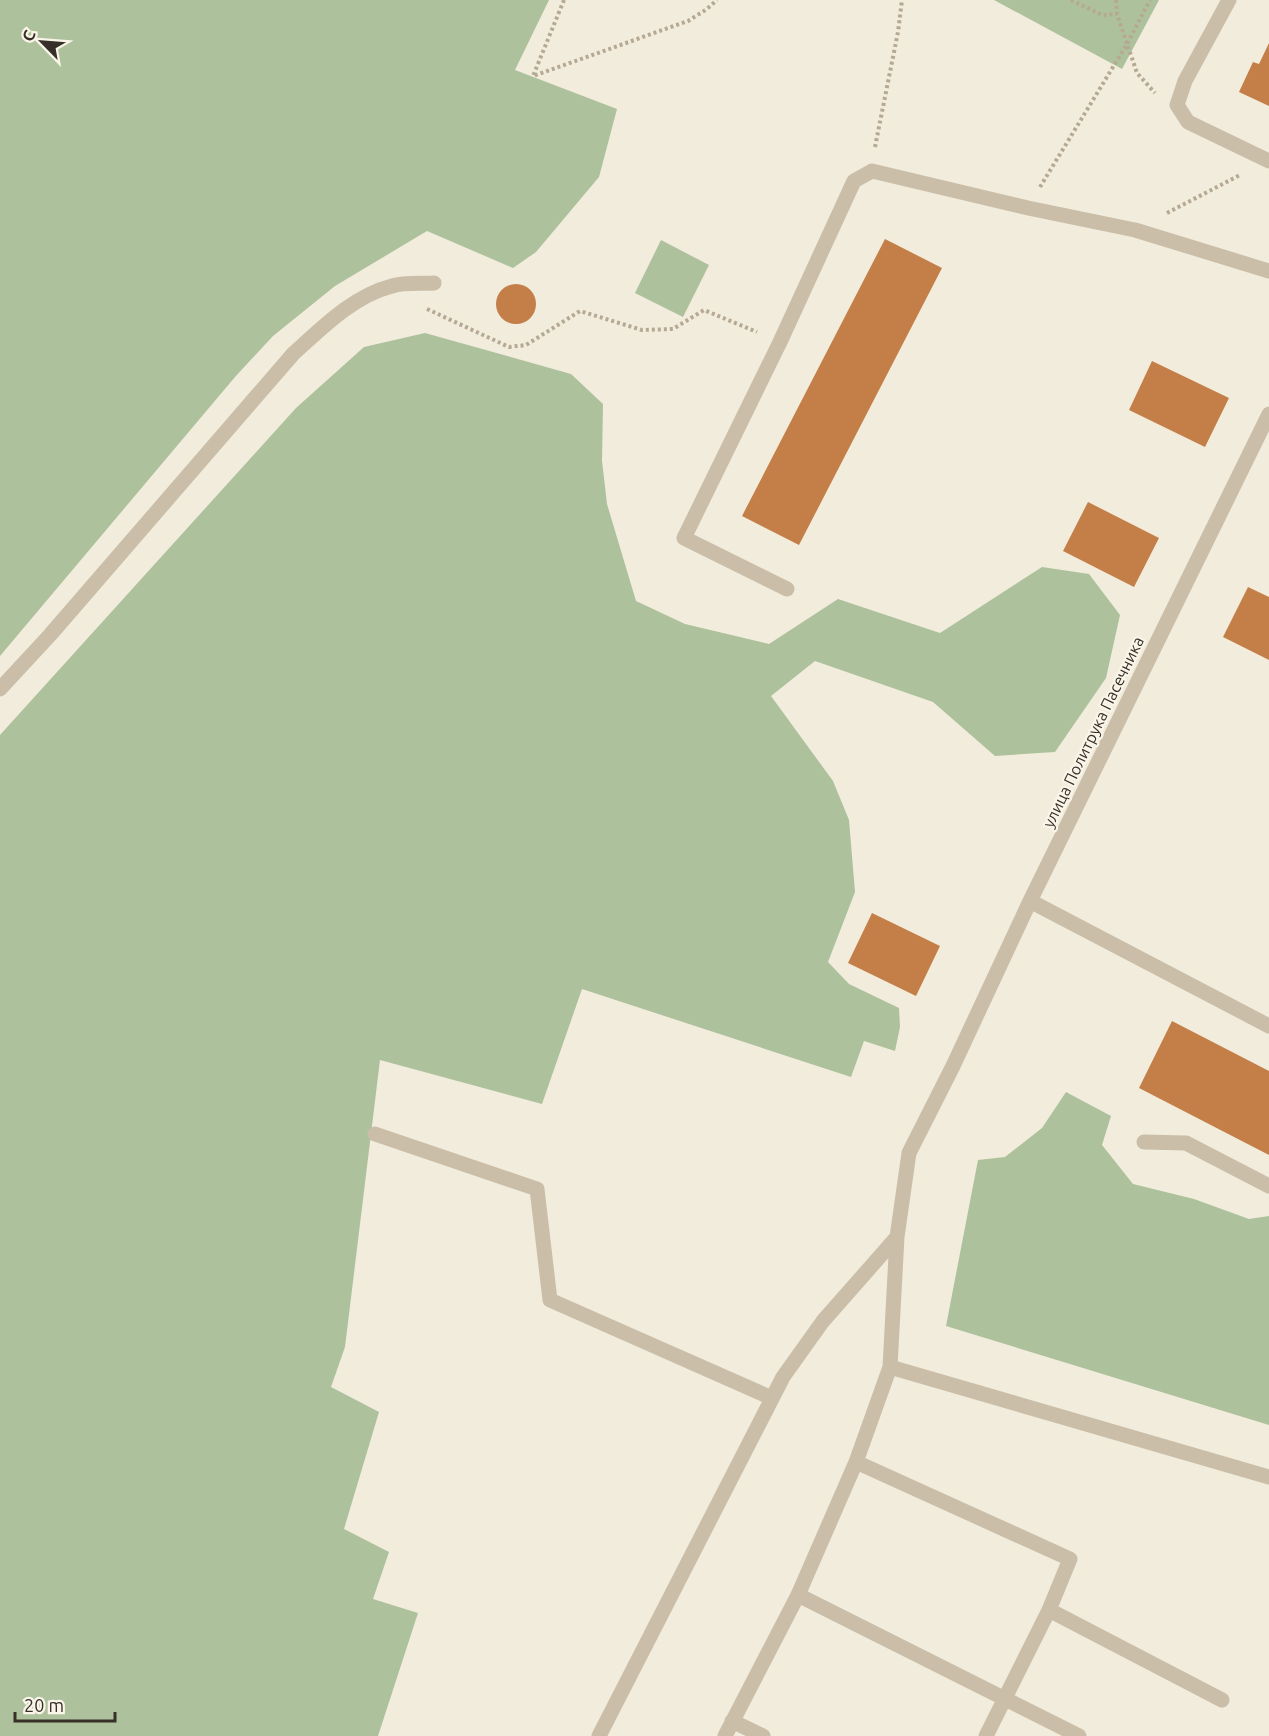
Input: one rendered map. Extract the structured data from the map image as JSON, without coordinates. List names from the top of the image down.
{
  "streets": {
    "street": ["улица Политрука Пасечника"]
  },
  "scale_bar": "20 m",
  "north": "top left"
}
